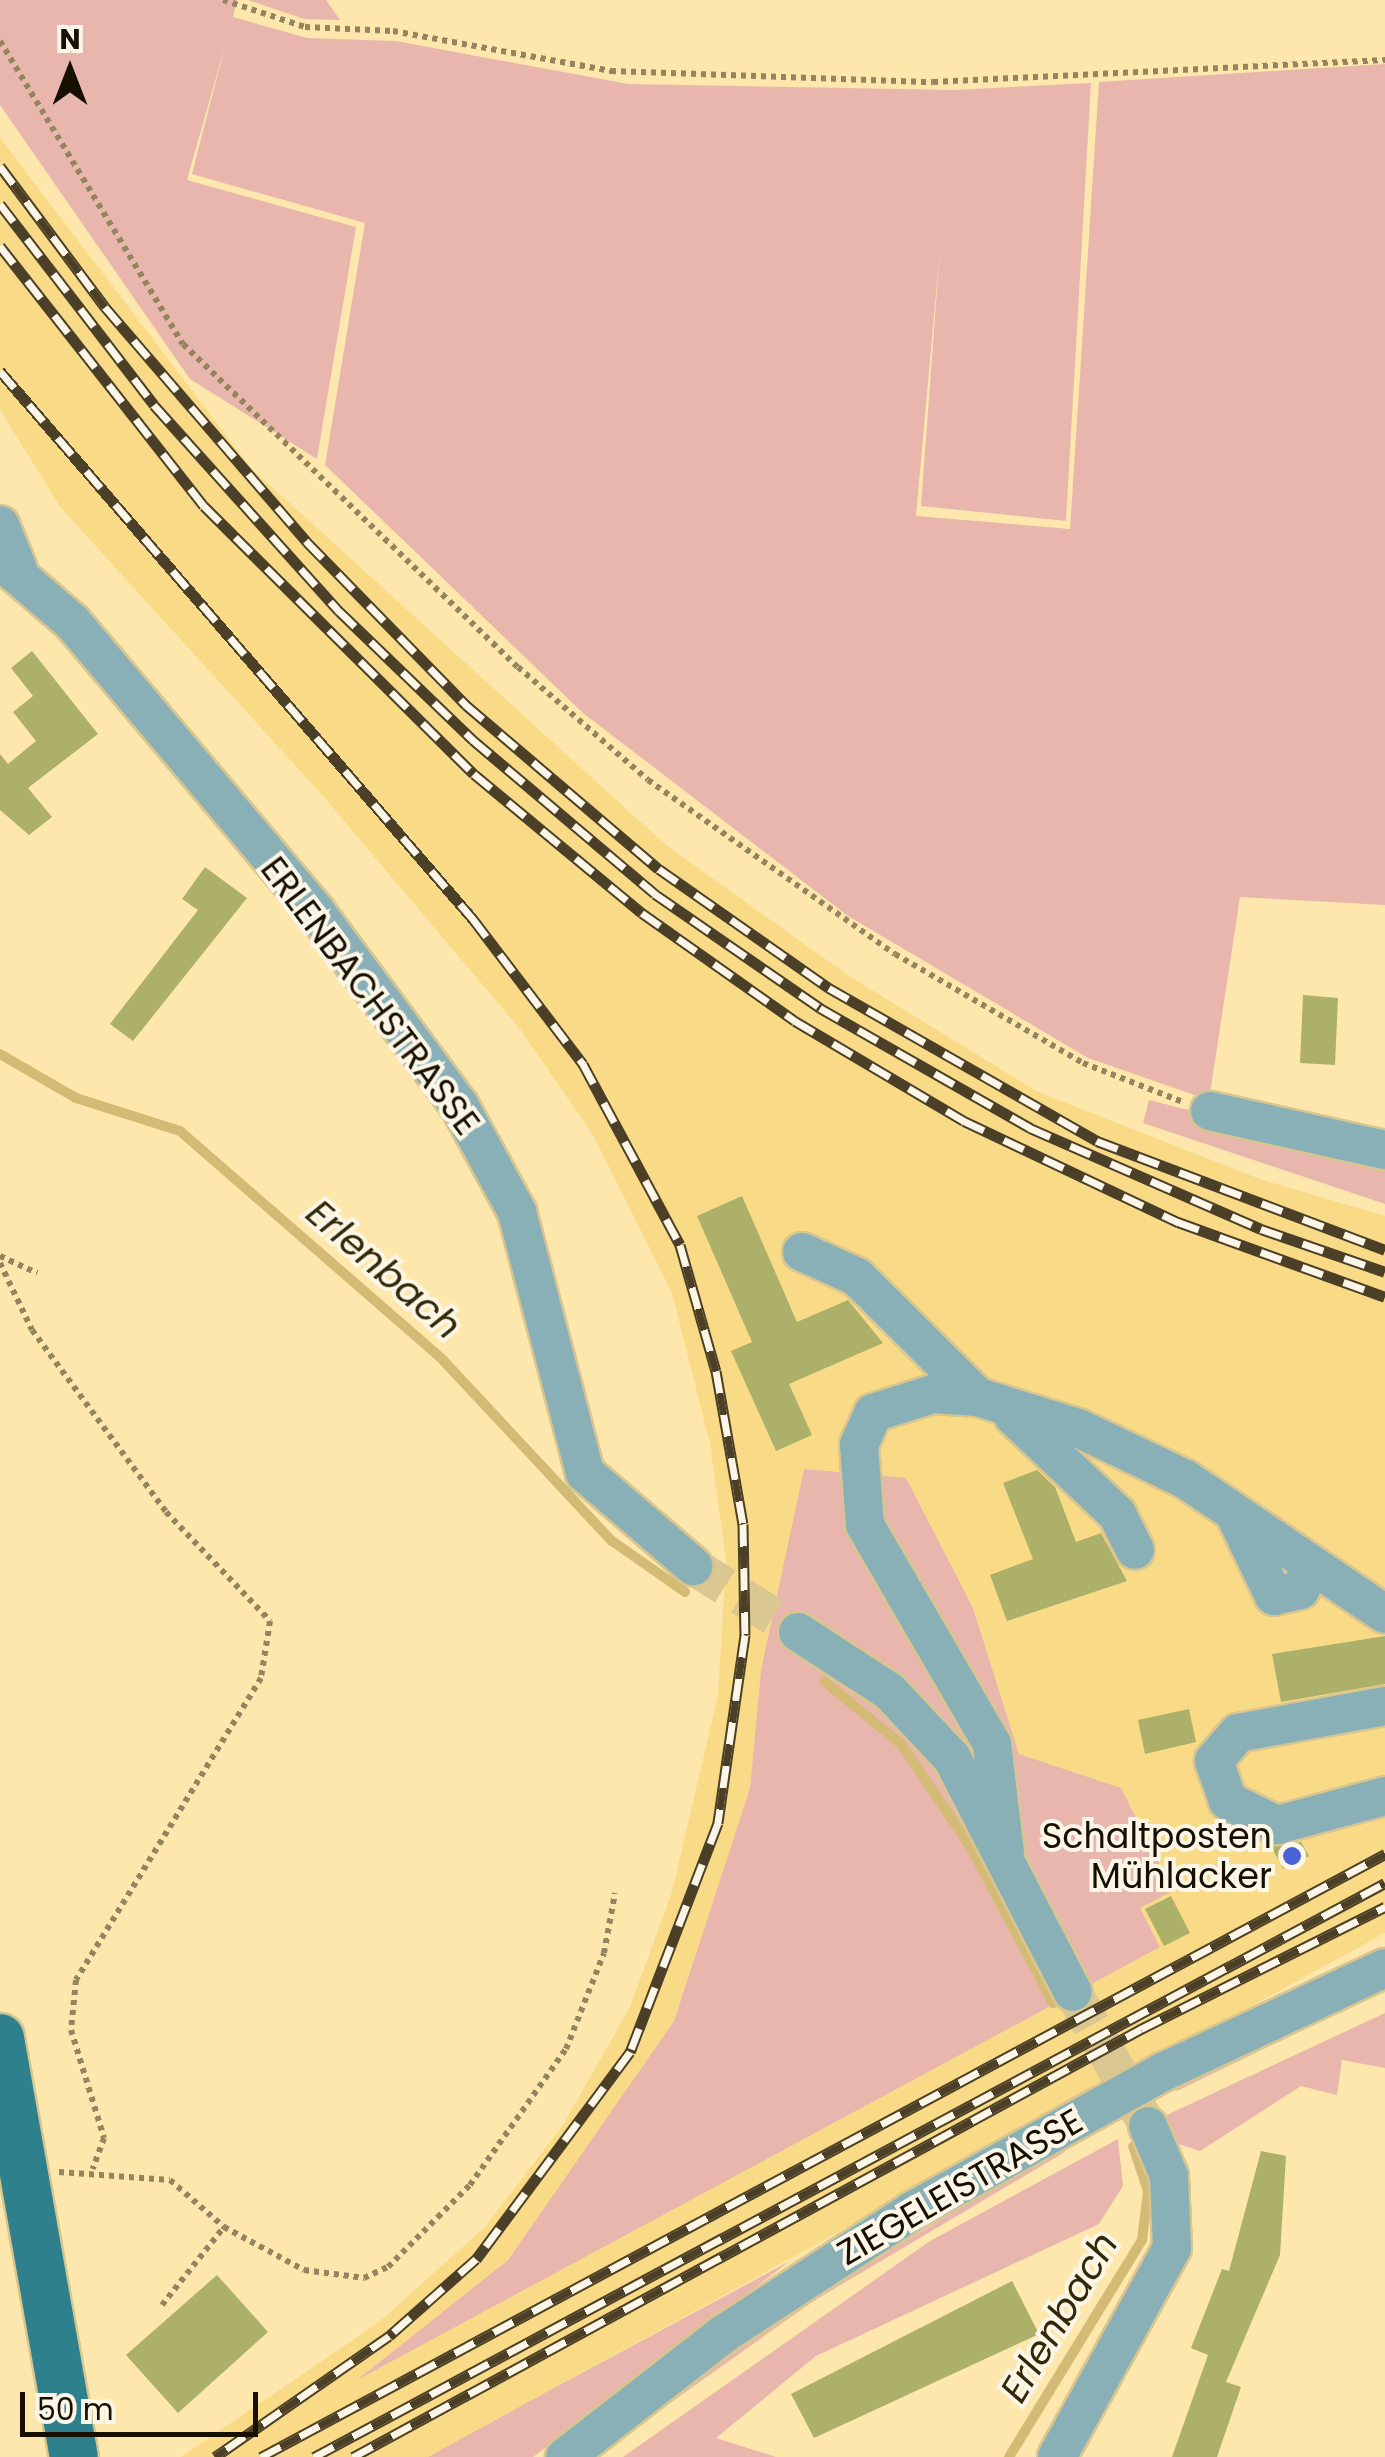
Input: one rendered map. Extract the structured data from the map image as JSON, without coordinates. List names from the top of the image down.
{
  "streets": {
    "street": ["ERLENBACHSTRASSE", "ZIEGELEISTRASSE"]
  },
  "water": ["Erlenbach"],
  "places": ["Schaltposten Mühlacker"],
  "scale_bar": "50 m",
  "north": "top"
}
